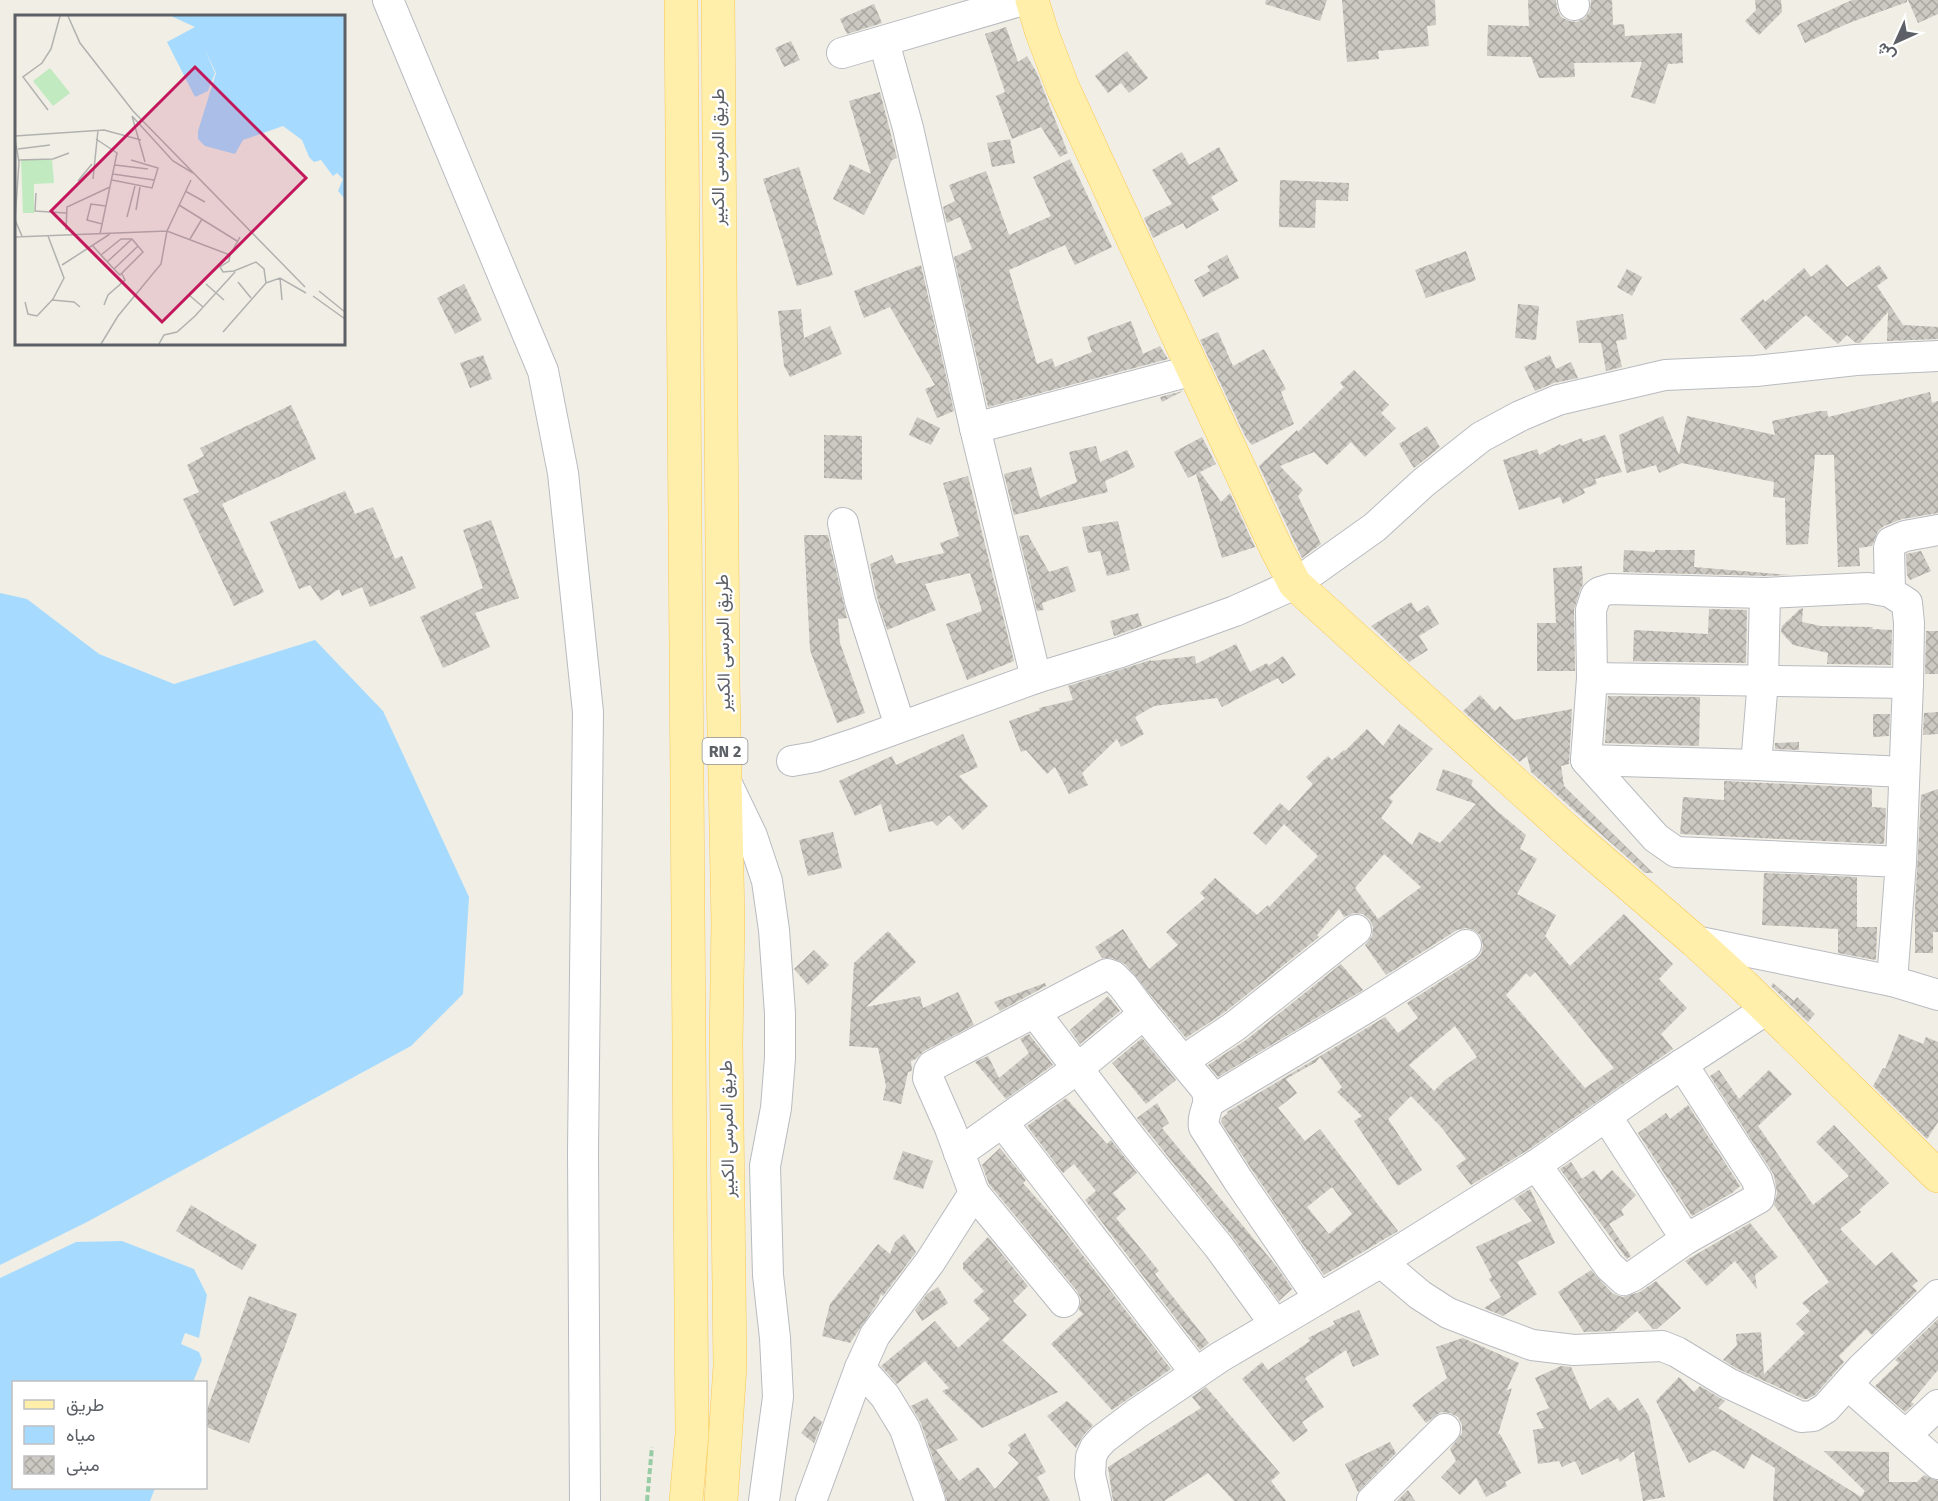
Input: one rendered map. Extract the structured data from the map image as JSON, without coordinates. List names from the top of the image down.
{
  "streets": {
    "main road": ["طريق المرسى الكبير", "RN 2"]
  },
  "legend": ["طريق", "مياه", "مبنى"],
  "north": "bottom left"
}
